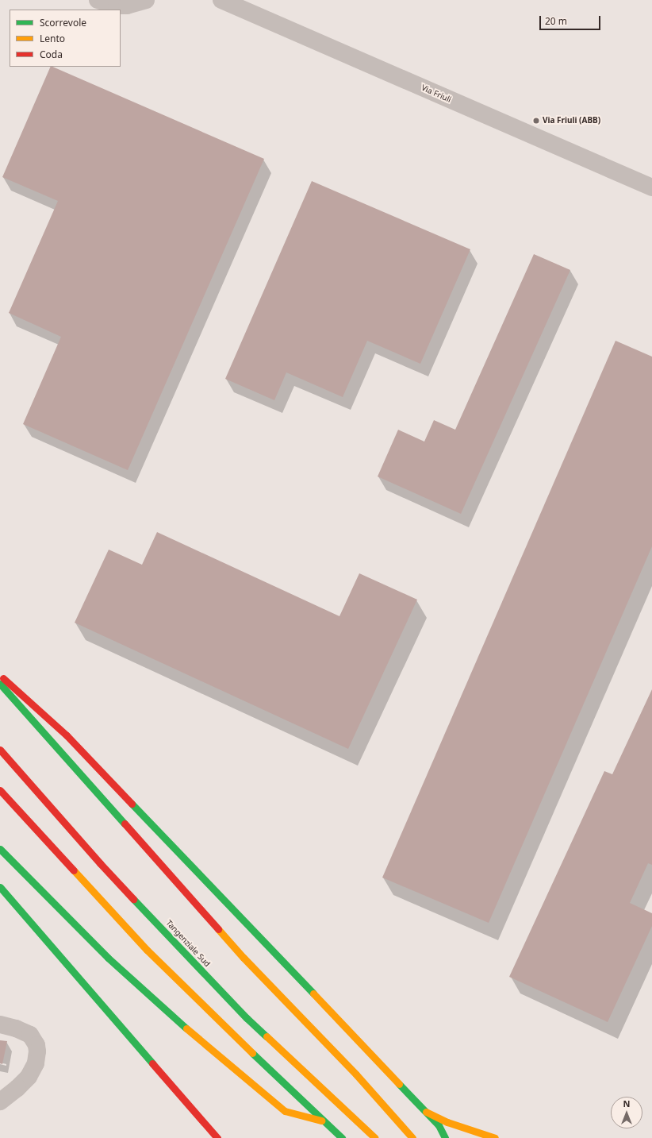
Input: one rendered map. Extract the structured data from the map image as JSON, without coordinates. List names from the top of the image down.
{
  "streets": {
    "main road": ["Tangenziale Sud"],
    "street": ["Via Friuli"]
  },
  "places": ["Via Friuli (ABB)"],
  "legend": ["Scorrevole", "Lento", "Coda"],
  "scale_bar": "20 m",
  "north": "top"
}
